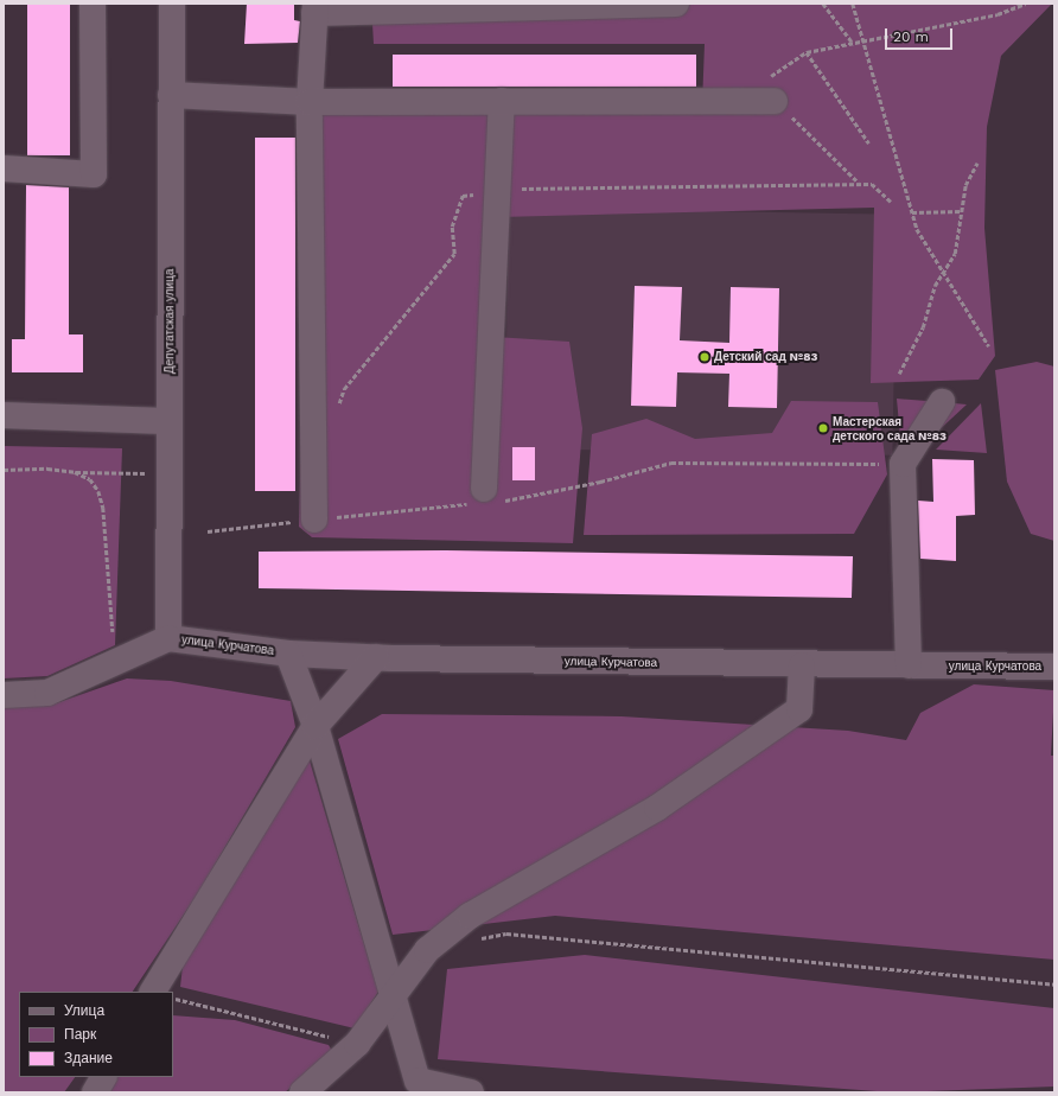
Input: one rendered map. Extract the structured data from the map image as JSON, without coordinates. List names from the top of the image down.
{
  "streets": {
    "street": ["Депутатская улица", "улица Курчатова"]
  },
  "crossings": [
    ["Депутатская улица", "улица Курчатова"]
  ],
  "places": ["Детский сад №83", "Мастерская детского сада №83"],
  "legend": ["Улица", "Парк", "Здание"],
  "scale_bar": "20 m"
}
